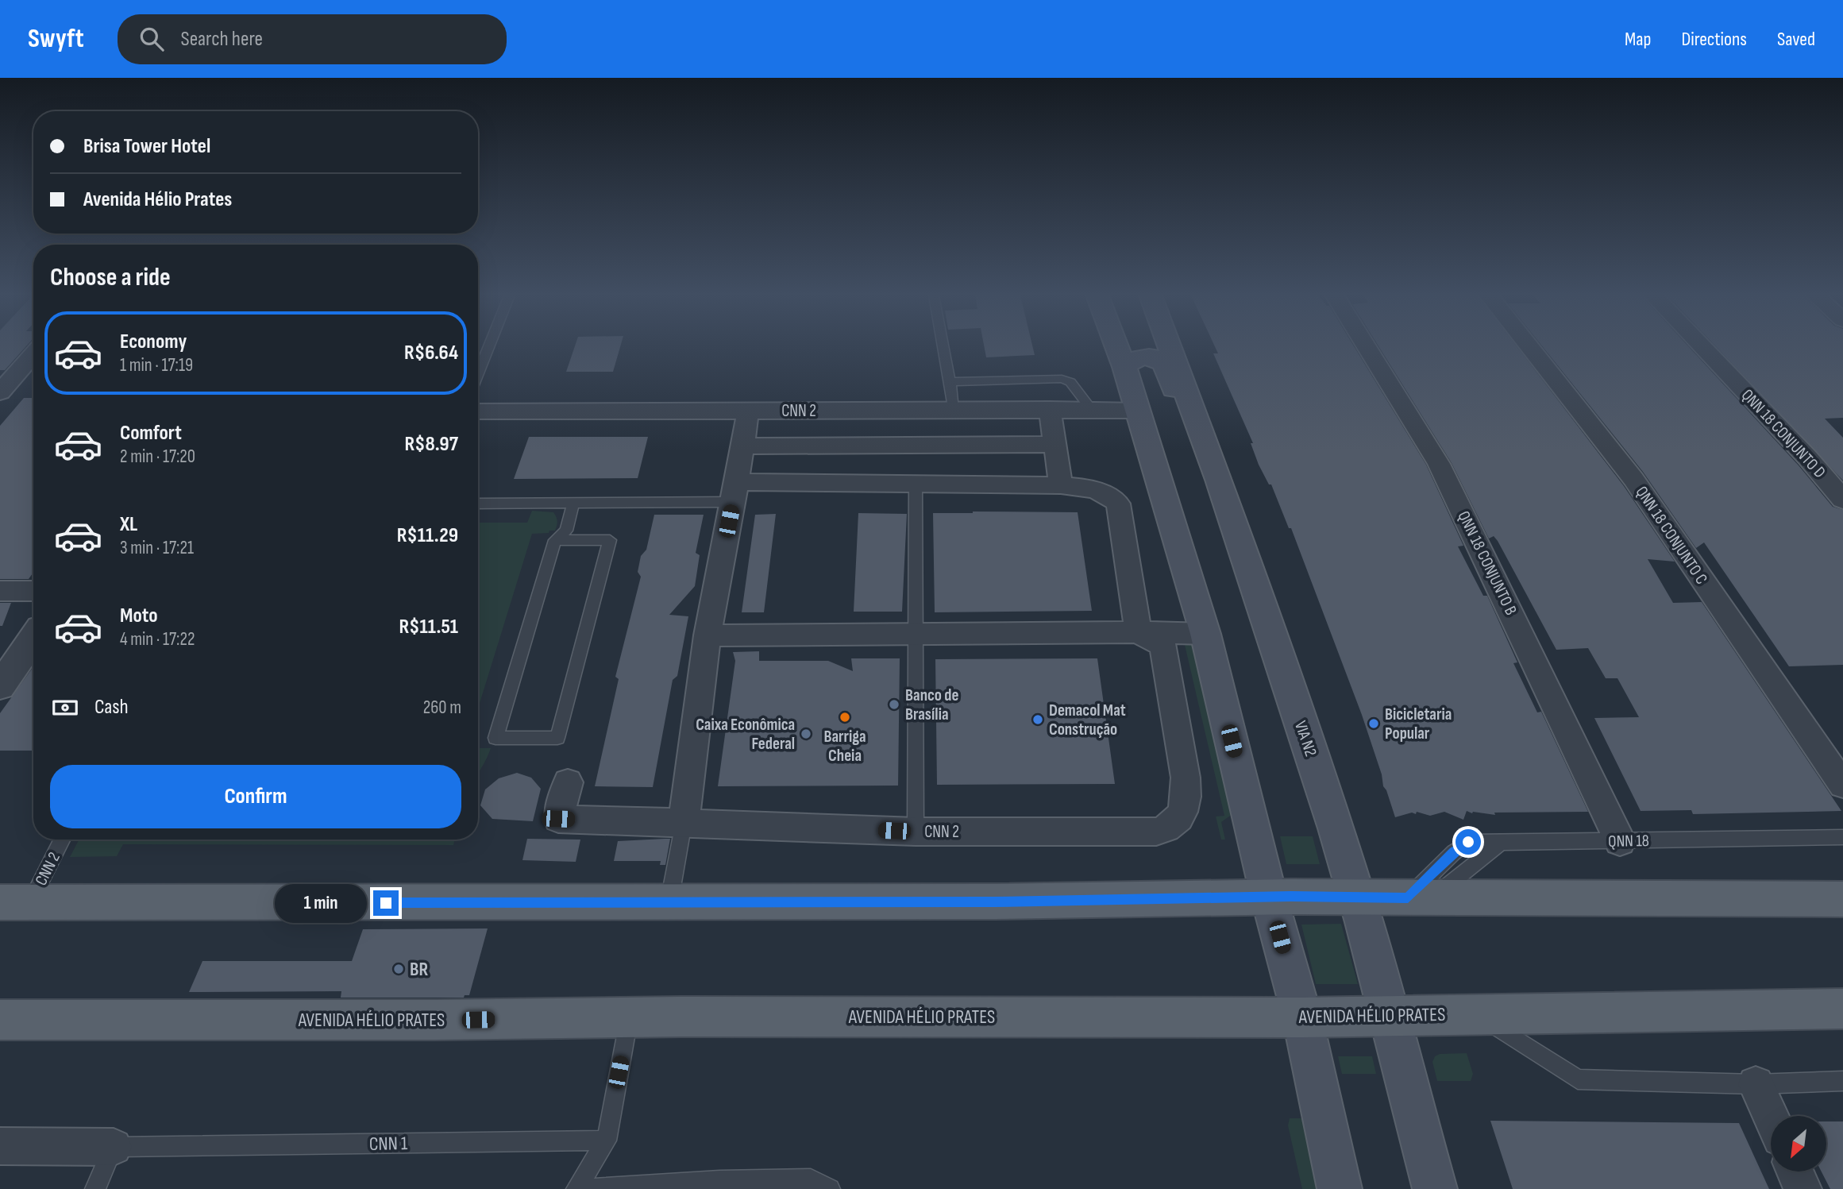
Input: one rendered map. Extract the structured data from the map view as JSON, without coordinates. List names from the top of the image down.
{
  "streets": {
    "main road": ["VIA N2", "AVENIDA HÉLIO PRATES"],
    "street": [
      "CNN 2",
      "QNN 18 CONJUNTO D",
      "QNN 18 CONJUNTO C",
      "QNN 18 CONJUNTO B",
      "CNN 1"
    ],
    "lane": ["QNN 18"]
  },
  "crossings": [
    ["QNN 18 CONJUNTO B", "QNN 18"],
    ["VIA N2", "AVENIDA HÉLIO PRATES"]
  ],
  "places": [
    "Banco de Brasília",
    "Barriga Cheia",
    "Demacol Mat Construção",
    "Bicicletaria Popular",
    "Caixa Econômica Federal",
    "BR"
  ],
  "north": "bottom left",
  "page": {
    "header": "Swyft",
    "search": "Search here",
    "nav": ["Map", "Directions", "Saved"],
    "banner": ["Brisa Tower Hotel", "Avenida Hélio Prates"],
    "heading": "Choose a ride",
    "list": [
      {
        "name": "Economy",
        "note": "1 min · 17:19",
        "value": "R$6.64"
      },
      {
        "name": "Comfort",
        "note": "2 min · 17:20",
        "value": "R$8.97"
      },
      {
        "name": "XL",
        "note": "3 min · 17:21",
        "value": "R$11.29"
      },
      {
        "name": "Moto",
        "note": "4 min · 17:22",
        "value": "R$11.51"
      }
    ],
    "pay": ["Cash", "260 m"],
    "buttons": "Confirm",
    "bubble": "1 min"
  }
}
